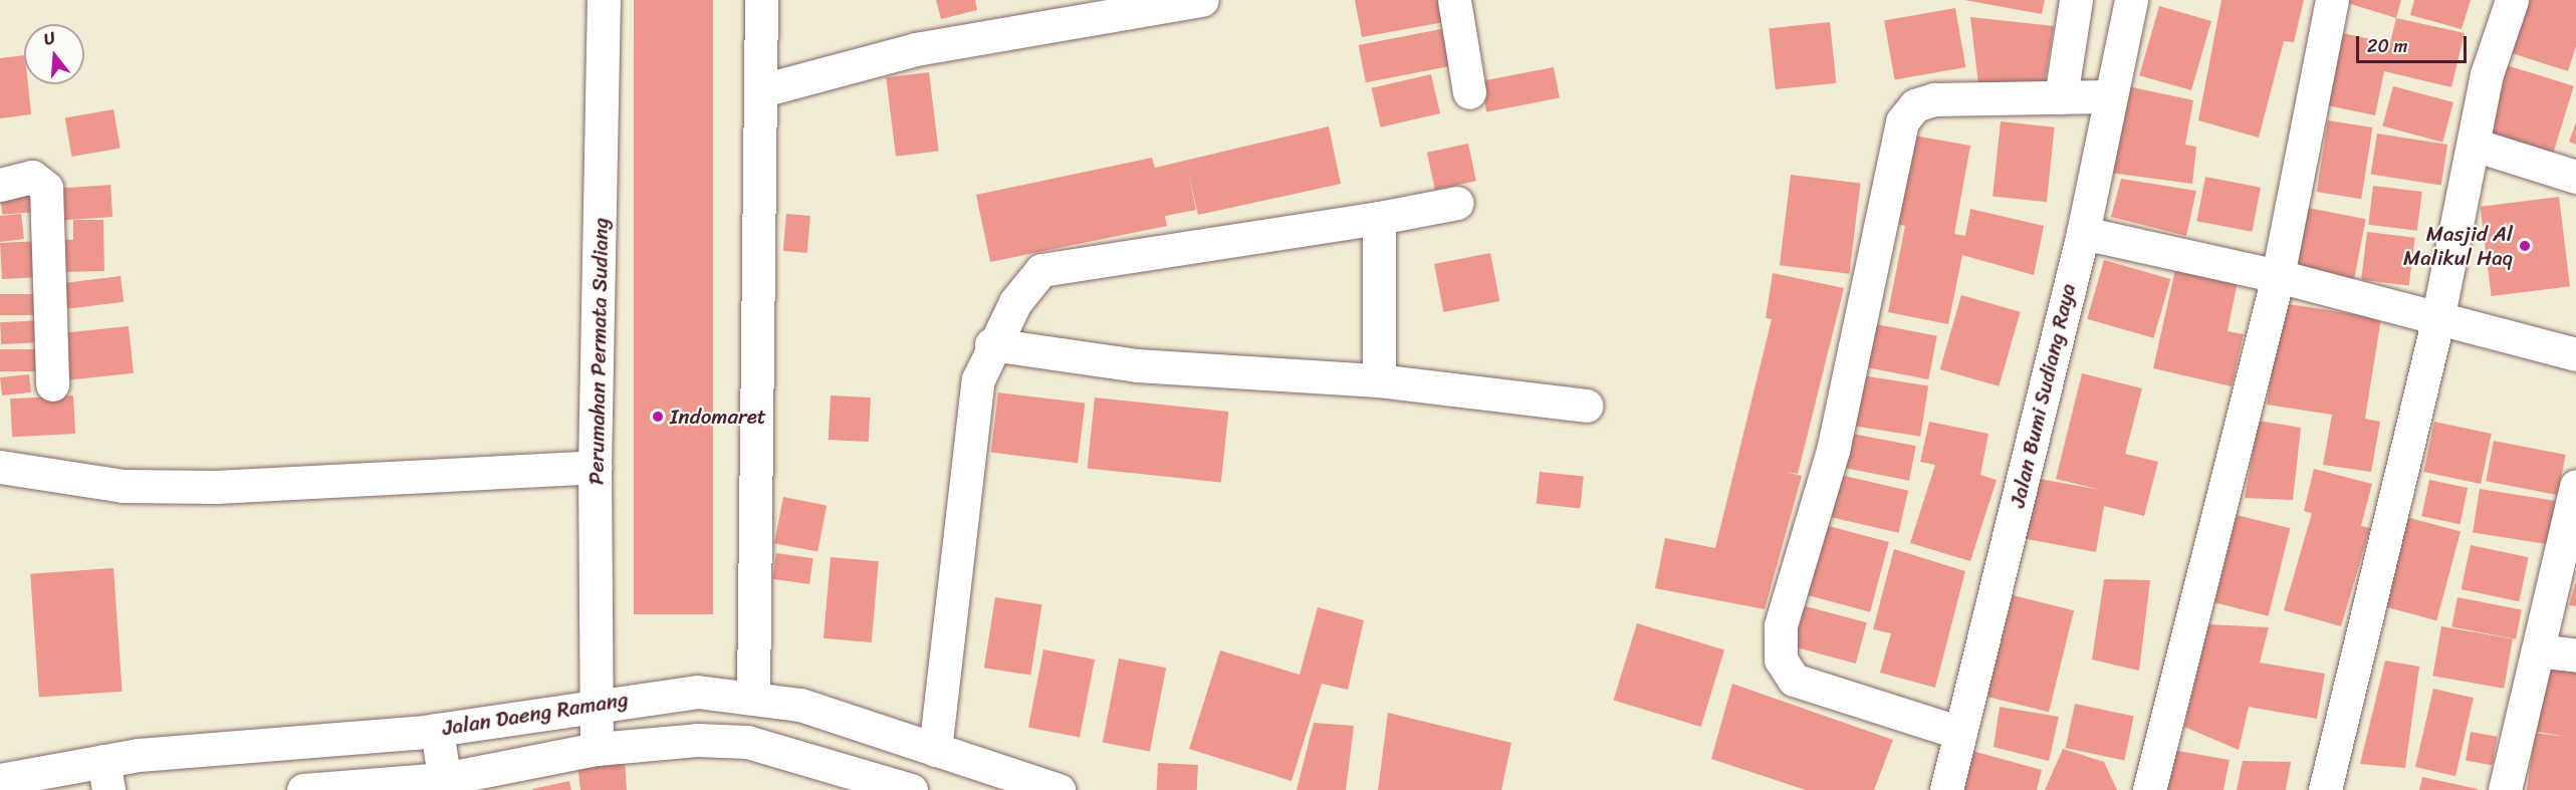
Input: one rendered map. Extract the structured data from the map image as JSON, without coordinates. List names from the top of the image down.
{
  "streets": {
    "street": ["Perumahan Permata Sudiang", "Jalan Bumi Sudiang Raya", "Jalan Daeng Ramang"]
  },
  "crossings": [
    ["Perumahan Permata Sudiang", "Jalan Daeng Ramang"]
  ],
  "places": ["Masjid Al Malikul Haq", "Indomaret"],
  "scale_bar": "20 m",
  "north": "top"
}
